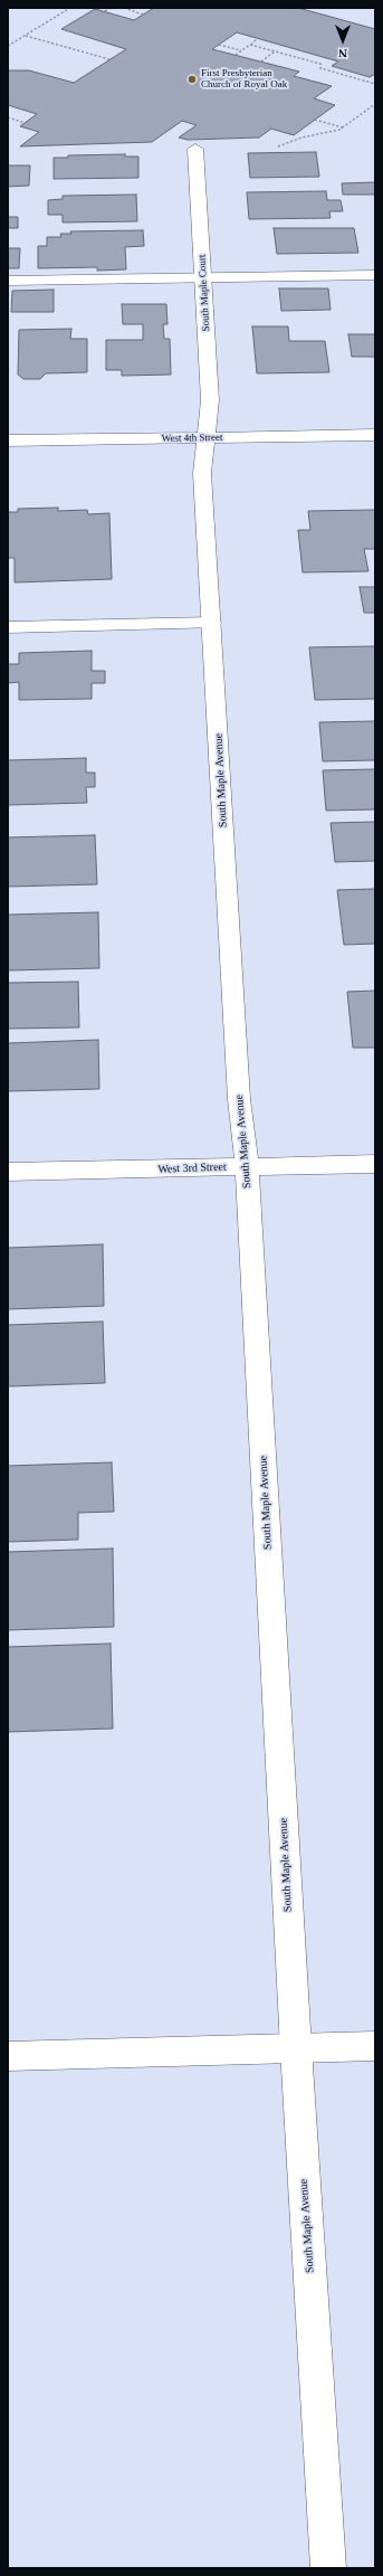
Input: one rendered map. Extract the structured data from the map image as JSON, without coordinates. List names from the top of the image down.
{
  "streets": {
    "street": [
      "South Maple Court",
      "West 4th Street",
      "South Maple Avenue",
      "West 3rd Street"
    ]
  },
  "crossings": [
    ["South Maple Court", "West 4th Street"],
    ["South Maple Court", "South Maple Avenue"],
    ["West 4th Street", "South Maple Avenue"],
    ["South Maple Avenue", "West 3rd Street"]
  ],
  "places": ["First Presbyterian Church of Royal Oak"],
  "north": "bottom"
}
